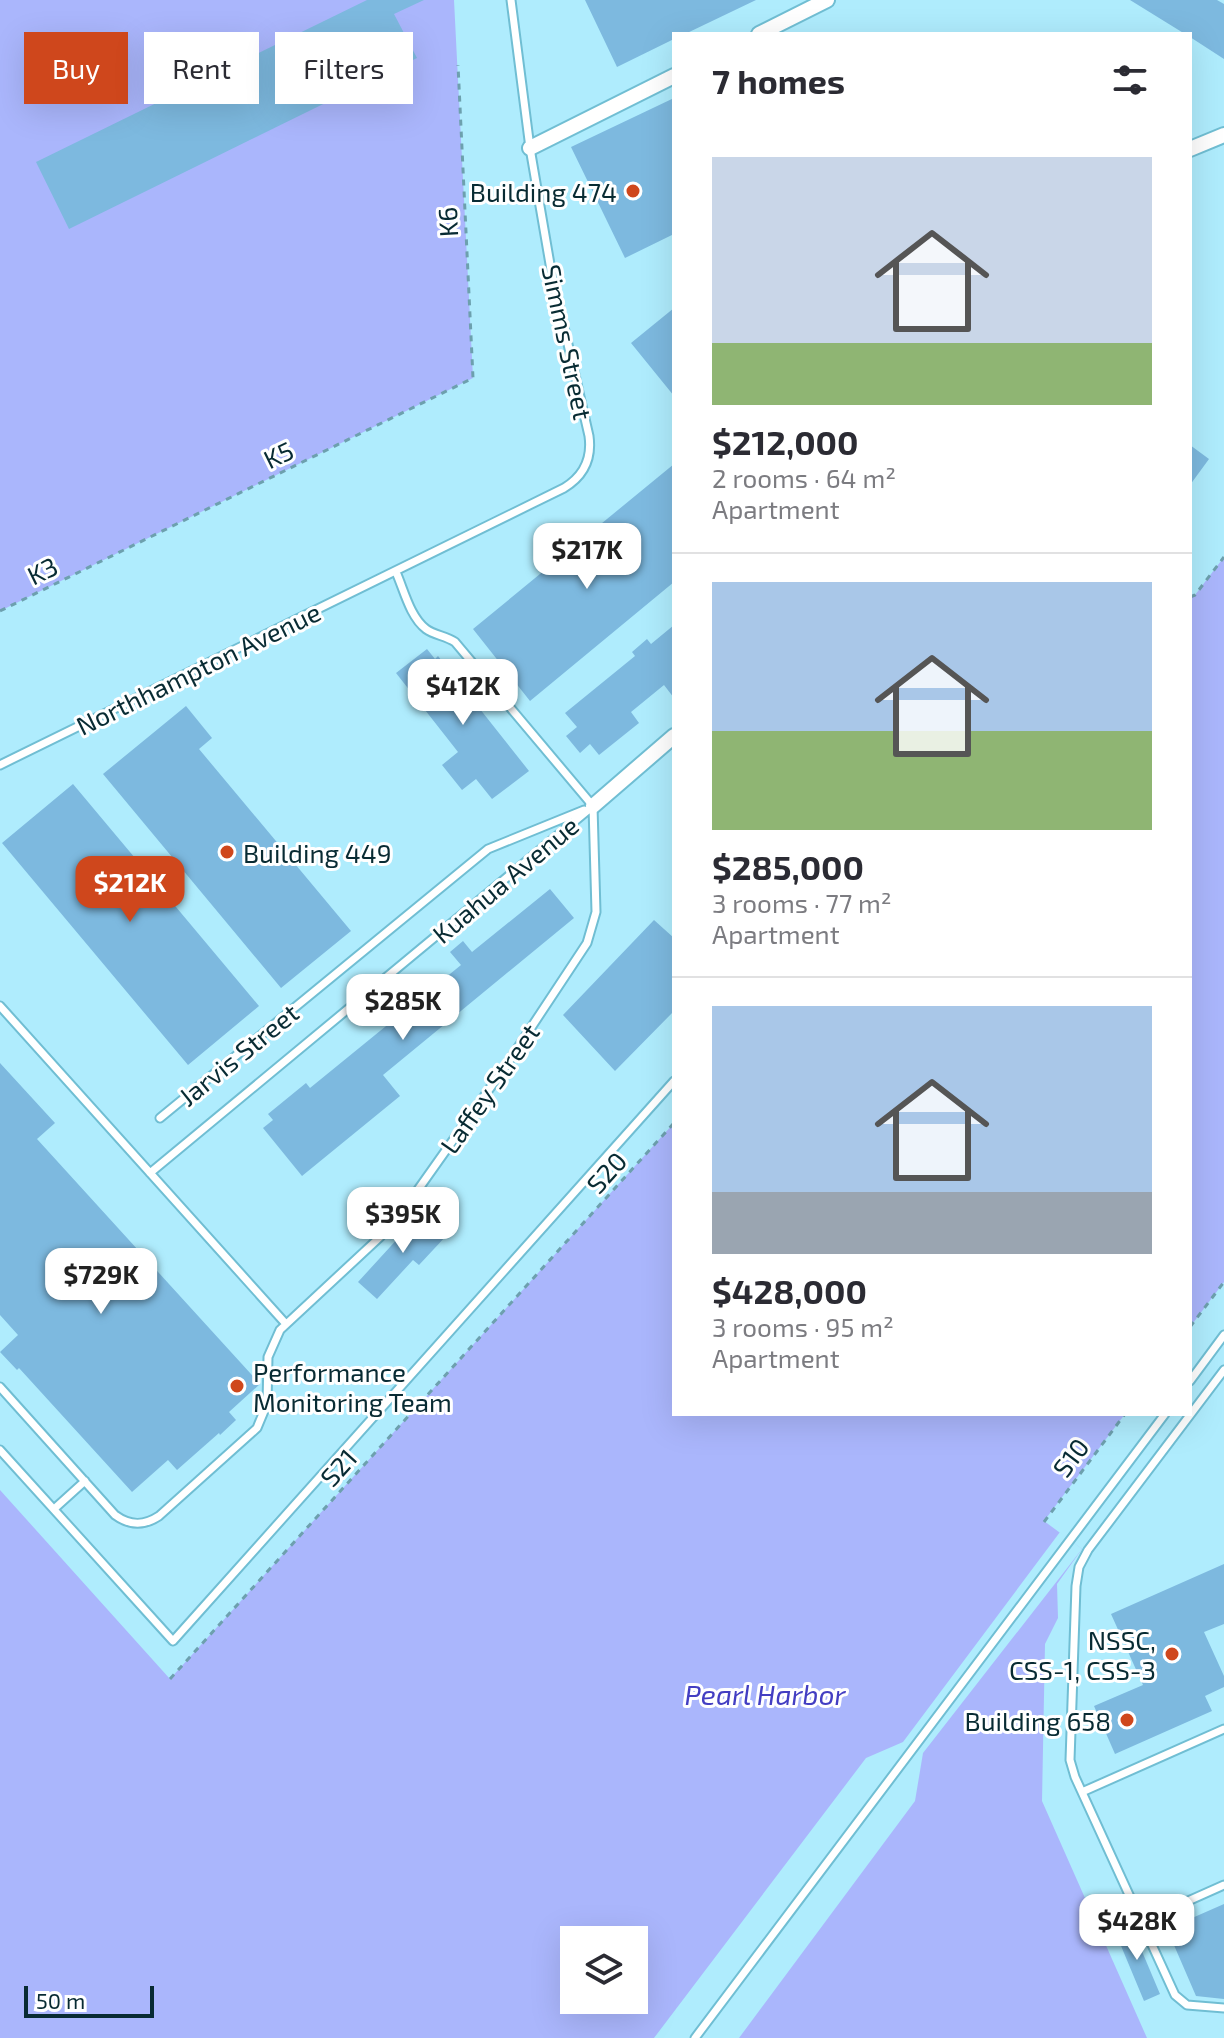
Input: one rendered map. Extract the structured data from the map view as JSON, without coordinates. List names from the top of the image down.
{
  "streets": {
    "street": ["Kuahua Avenue"],
    "lane": [
      "Simms Street",
      "Northhampton Avenue",
      "Jarvis Street",
      "Laffey Street"
    ],
    "path": [
      "K6",
      "K5",
      "K3",
      "S20",
      "S10",
      "S21"
    ]
  },
  "crossings": [
    ["K6", "K5"],
    ["Simms Street", "Northhampton Avenue"],
    ["K5", "K3"],
    ["Kuahua Avenue", "Jarvis Street"],
    ["Kuahua Avenue", "Laffey Street"],
    ["Jarvis Street", "Laffey Street"],
    ["S20", "S21"]
  ],
  "water": ["Pearl Harbor"],
  "places": [
    "Building 474",
    "Building 449",
    "Performance Monitoring Team",
    "NSSC, CSS-1, CSS-3",
    "Building 658"
  ],
  "scale_bar": "50 m",
  "page": {
    "chip": ["Buy", "Rent", "Filters"],
    "heading": "7 homes",
    "list": [
      {
        "name": "$212,000",
        "note": "2 rooms · 64 m² · Apartment"
      },
      {
        "name": "$285,000",
        "note": "3 rooms · 77 m² · Apartment"
      },
      {
        "name": "$428,000",
        "note": "3 rooms · 95 m² · Apartment"
      }
    ],
    "price": [
      "$217K",
      "$412K",
      "$212K",
      "$285K",
      "$395K",
      "$729K",
      "$428K"
    ],
    "scale": "50 m"
  }
}
